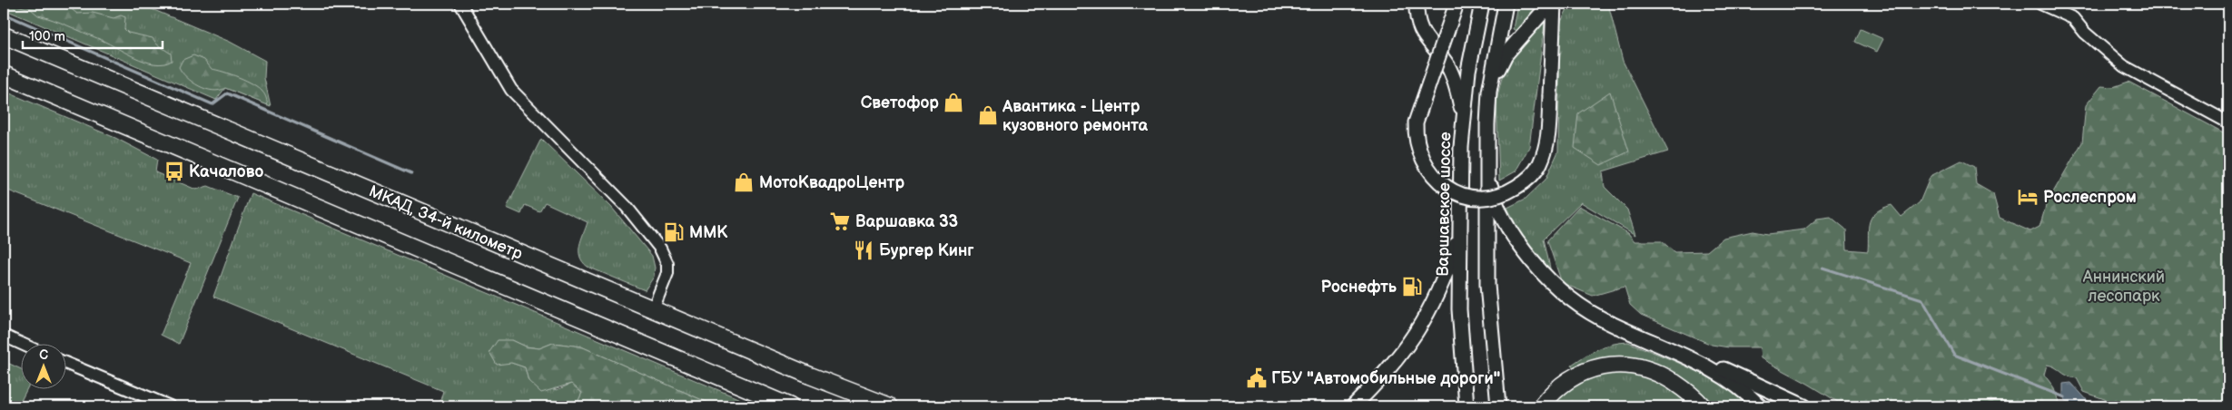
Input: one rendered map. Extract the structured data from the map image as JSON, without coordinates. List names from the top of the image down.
{
  "streets": {
    "highway": ["МКАД, 34-й километр"],
    "main road": ["Варшавское шоссе"]
  },
  "parks": ["Аннинский лесопарк"],
  "places": {
    "shop": ["Светофор", "Авантика - Центр кузовного ремонта", "МотоКвадроЦентр"],
    "bus stop": ["Качалово"],
    "hotel": ["Рослеспром"],
    "supermarket": ["Варшавка 33"],
    "fuel station": ["ММК", "Роснефть"],
    "restaurant": ["Бургер Кинг"],
    "public building": ["ГБУ \"Автомобильные дороги\""]
  },
  "scale_bar": "100 m",
  "north": "top"
}
